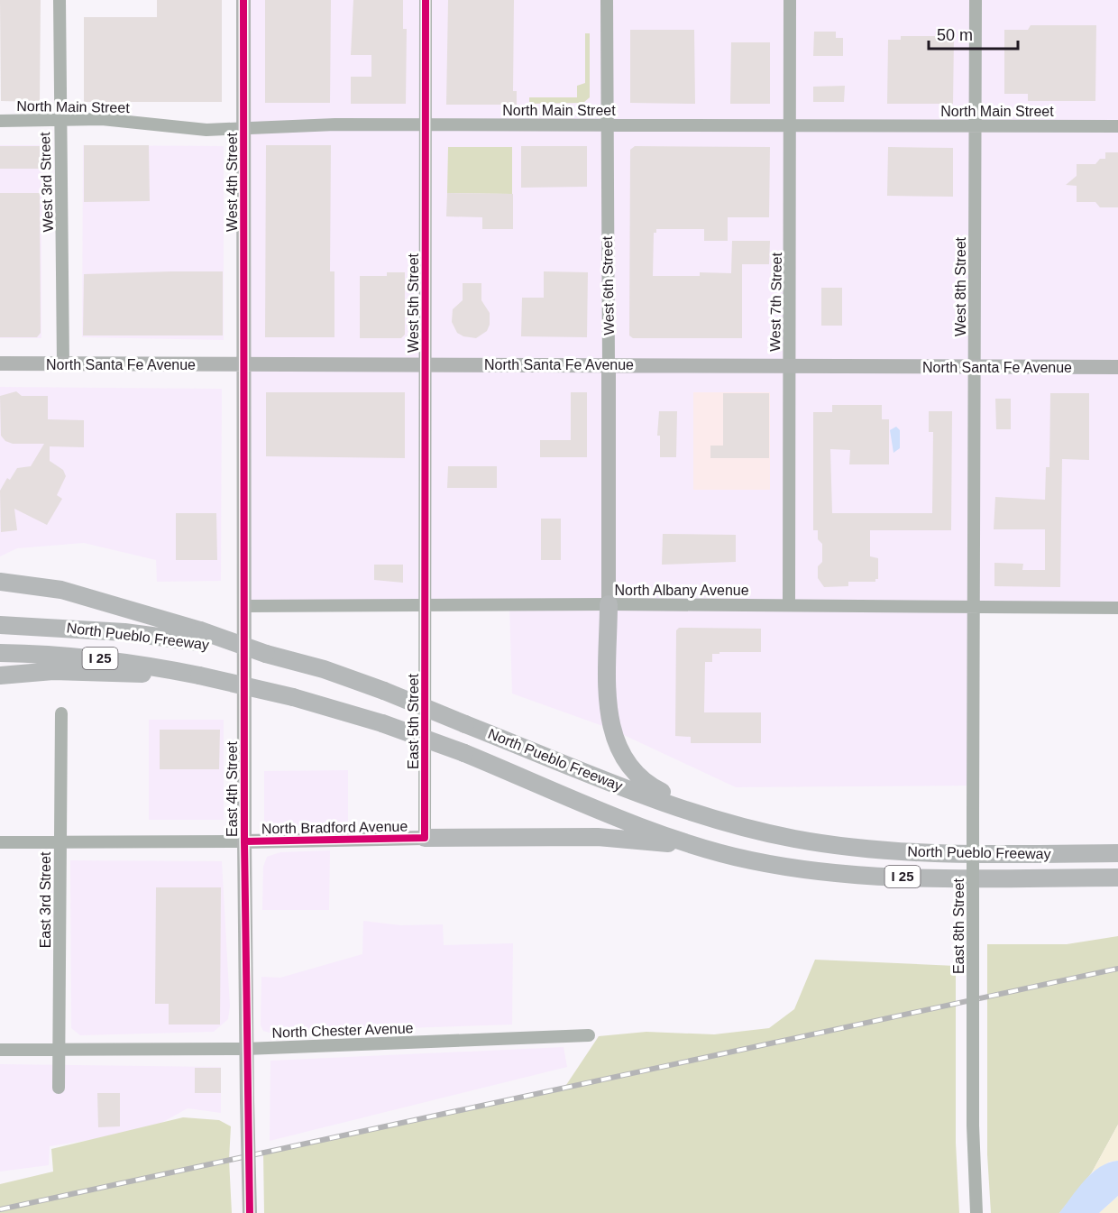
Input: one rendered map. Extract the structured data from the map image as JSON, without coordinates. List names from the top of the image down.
{
  "streets": {
    "highway": ["North Pueblo Freeway", "I 25"],
    "main road": [
      "West 4th Street",
      "West 6th Street",
      "North Santa Fe Avenue",
      "East 4th Street",
      "North Bradford Avenue"
    ],
    "street": [
      "North Main Street",
      "West 3rd Street",
      "West 8th Street",
      "West 7th Street",
      "West 5th Street",
      "North Albany Avenue",
      "East 5th Street",
      "East 3rd Street",
      "East 8th Street",
      "North Chester Avenue"
    ]
  },
  "crossings": [
    ["North Main Street", "West 3rd Street"],
    ["North Main Street", "West 4th Street"],
    ["North Main Street", "West 6th Street"],
    ["North Main Street", "West 8th Street"],
    ["North Main Street", "West 7th Street"],
    ["North Main Street", "West 5th Street"],
    ["West 3rd Street", "North Santa Fe Avenue"],
    ["West 4th Street", "North Santa Fe Avenue"],
    ["West 4th Street", "East 4th Street"],
    ["West 6th Street", "North Santa Fe Avenue"],
    ["West 6th Street", "North Albany Avenue"],
    ["West 8th Street", "North Santa Fe Avenue"],
    ["West 8th Street", "North Albany Avenue"],
    ["West 8th Street", "East 8th Street"],
    ["West 7th Street", "North Santa Fe Avenue"],
    ["West 7th Street", "North Albany Avenue"],
    ["West 5th Street", "North Santa Fe Avenue"],
    ["West 5th Street", "North Albany Avenue"],
    ["West 5th Street", "East 5th Street"],
    ["North Santa Fe Avenue", "East 4th Street"],
    ["North Albany Avenue", "East 5th Street"],
    ["North Albany Avenue", "East 4th Street"],
    ["North Albany Avenue", "East 8th Street"],
    ["East 5th Street", "North Bradford Avenue"],
    ["East 4th Street", "North Bradford Avenue"],
    ["East 4th Street", "North Chester Avenue"],
    ["North Bradford Avenue", "East 3rd Street"],
    ["East 3rd Street", "North Chester Avenue"]
  ],
  "scale_bar": "50 m"
}
